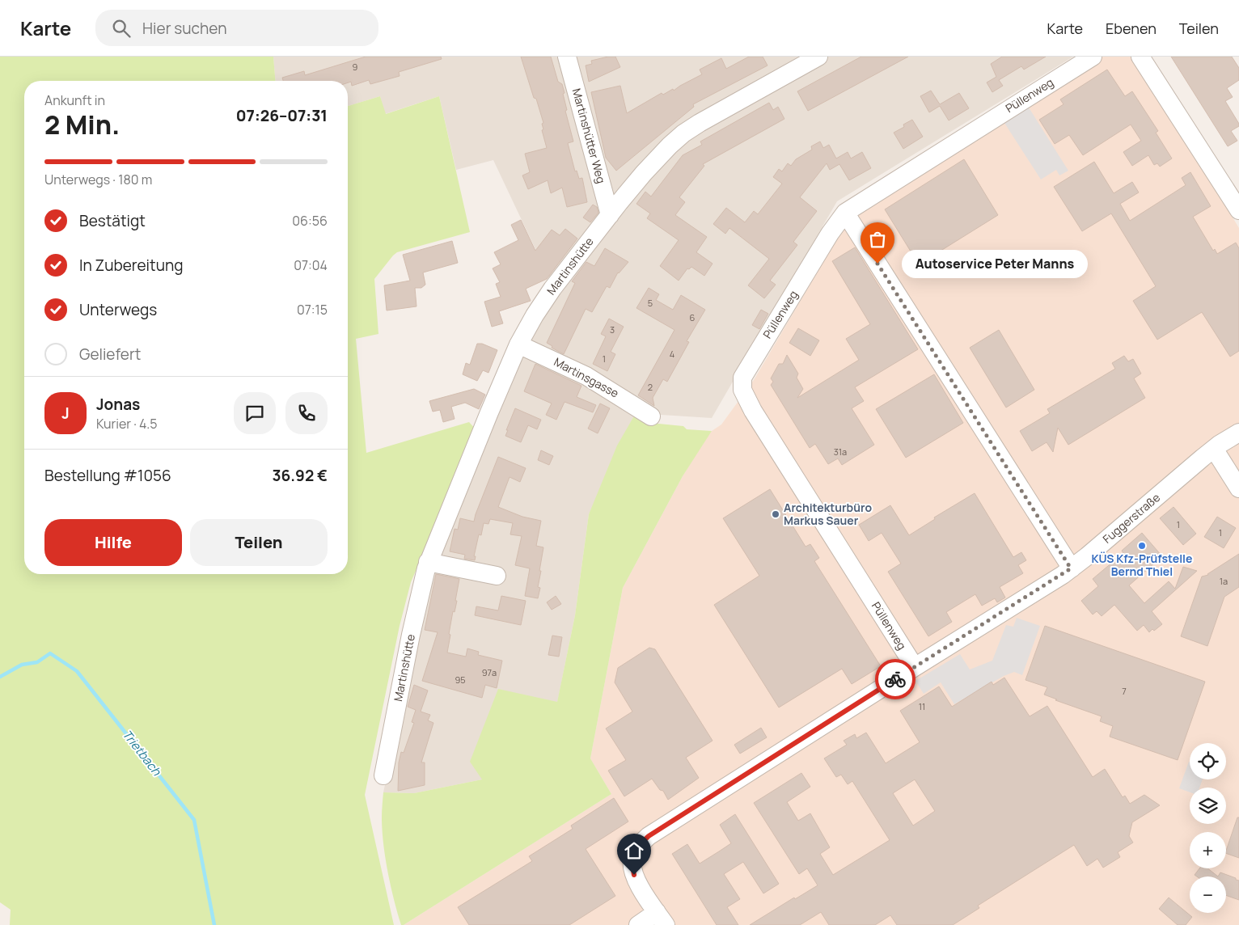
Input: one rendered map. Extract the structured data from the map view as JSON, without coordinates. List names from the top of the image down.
{
  "streets": {
    "street": [
      "Püllenweg",
      "Martinshütter Weg",
      "Martinshütte",
      "Martinsgasse",
      "Fuggerstraße"
    ]
  },
  "crossings": [
    ["Püllenweg", "Fuggerstraße"],
    ["Martinshütter Weg", "Martinshütte"],
    ["Martinshütte", "Martinsgasse"]
  ],
  "water": ["Trietbach"],
  "places": ["Autoservice Peter Manns", "Architekturbüro Markus Sauer", "KÜS Kfz-Prüfstelle Bernd Thiel"],
  "house_numbers": [
    "9",
    "5",
    "6",
    "3",
    "4",
    "1",
    "2",
    "31a",
    "1",
    "1",
    "1a",
    "97a",
    "95",
    "7",
    "11"
  ],
  "page": {
    "header": "Karte",
    "search": "Hier suchen",
    "nav": ["Karte", "Ebenen", "Teilen"],
    "heading": ["2 Min.", "Ankunft in", "07:26–07:31"],
    "panel": [
      "Jonas",
      "Kurier · 4.5",
      "Bestellung #1056",
      "36.92 €"
    ],
    "bar": "Unterwegs · 180 m",
    "list": [
      ["Bestätigt", "06:56"],
      ["In Zubereitung", "07:04"],
      ["Unterwegs", "07:15"],
      "Geliefert"
    ],
    "bubble": "Autoservice Peter Manns",
    "round": "J",
    "buttons": ["Hilfe", "Teilen"],
    "map_buttons": ["+", "−"]
  }
}
